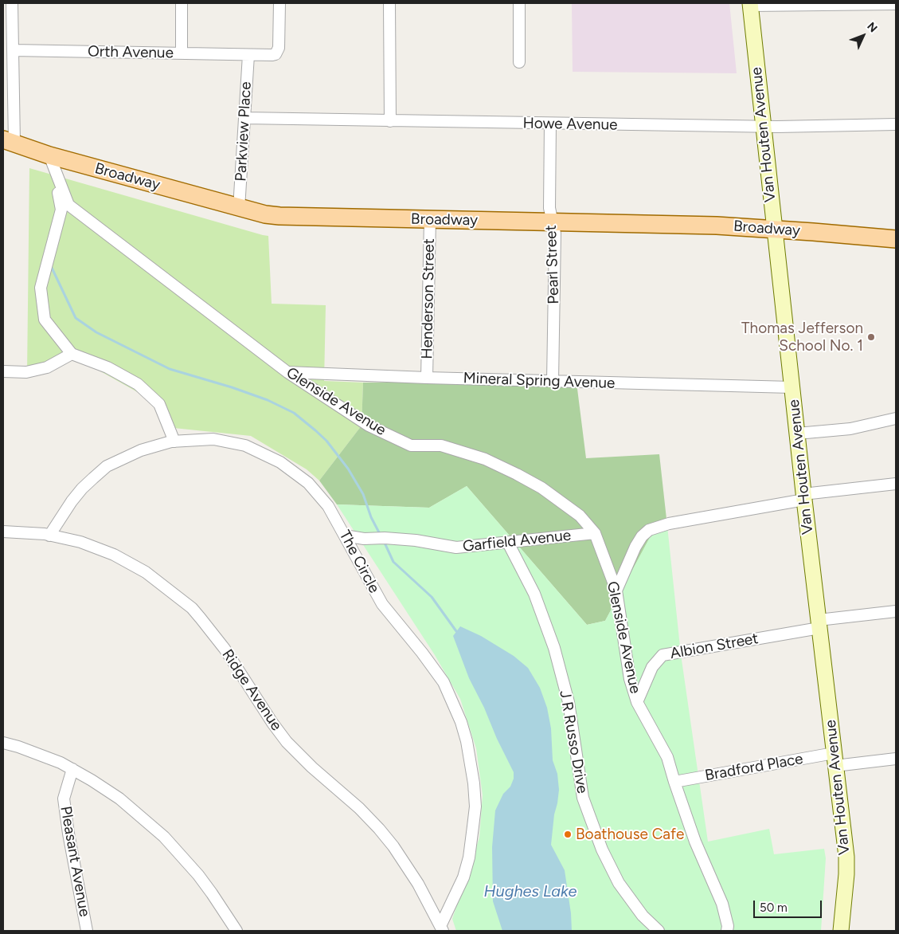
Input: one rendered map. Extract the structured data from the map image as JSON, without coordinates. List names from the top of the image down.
{
  "streets": {
    "main road": ["Van Houten Avenue", "Broadway"],
    "street": [
      "Orth Avenue",
      "Howe Avenue",
      "Parkview Place",
      "Pearl Street",
      "Henderson Street",
      "Mineral Spring Avenue",
      "Glenside Avenue",
      "Garfield Avenue",
      "The Circle",
      "Albion Street",
      "Ridge Avenue",
      "J R Russo Drive",
      "Bradford Place",
      "Pleasant Avenue"
    ]
  },
  "crossings": [
    ["Orth Avenue", "Parkview Place"],
    ["Howe Avenue", "Parkview Place"],
    ["Howe Avenue", "Van Houten Avenue"],
    ["Howe Avenue", "Pearl Street"],
    ["Parkview Place", "Broadway"],
    ["Van Houten Avenue", "Broadway"],
    ["Van Houten Avenue", "Mineral Spring Avenue"],
    ["Van Houten Avenue", "Albion Street"],
    ["Van Houten Avenue", "Bradford Place"],
    ["Broadway", "Pearl Street"],
    ["Broadway", "Henderson Street"],
    ["Broadway", "Glenside Avenue"],
    ["Pearl Street", "Mineral Spring Avenue"],
    ["Henderson Street", "Mineral Spring Avenue"],
    ["Mineral Spring Avenue", "Glenside Avenue"],
    ["Glenside Avenue", "Garfield Avenue"],
    ["Glenside Avenue", "Albion Street"],
    ["Glenside Avenue", "Bradford Place"],
    ["Garfield Avenue", "The Circle"],
    ["Garfield Avenue", "J R Russo Drive"],
    ["The Circle", "Ridge Avenue"]
  ],
  "water": ["Hughes Lake"],
  "places": ["Thomas Jefferson School No. 1", "Boathouse Cafe"],
  "scale_bar": "50 m",
  "north": "top right"
}
